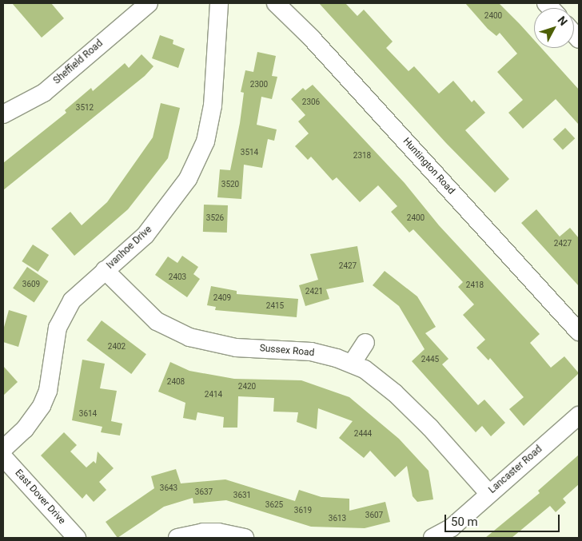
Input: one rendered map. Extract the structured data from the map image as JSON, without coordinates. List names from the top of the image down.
{
  "streets": {
    "street": [
      "Sheffield Road",
      "Huntington Road",
      "Ivanhoe Drive",
      "Sussex Road",
      "Lancaster Road",
      "East Dover Drive"
    ]
  },
  "crossings": [
    ["Ivanhoe Drive", "Sussex Road"],
    ["Sussex Road", "Lancaster Road"]
  ],
  "house_numbers": [
    "2400",
    "2300",
    "2306",
    "3512",
    "3514",
    "2318",
    "3520",
    "3526",
    "2400",
    "2427",
    "2427",
    "2403",
    "3609",
    "2418",
    "2421",
    "2409",
    "2415",
    "2402",
    "2445",
    "2408",
    "2420",
    "2414",
    "3614",
    "2444",
    "3643",
    "3637",
    "3631",
    "3625",
    "3619",
    "3607",
    "3613"
  ],
  "scale_bar": "50 m",
  "north": "top right"
}
